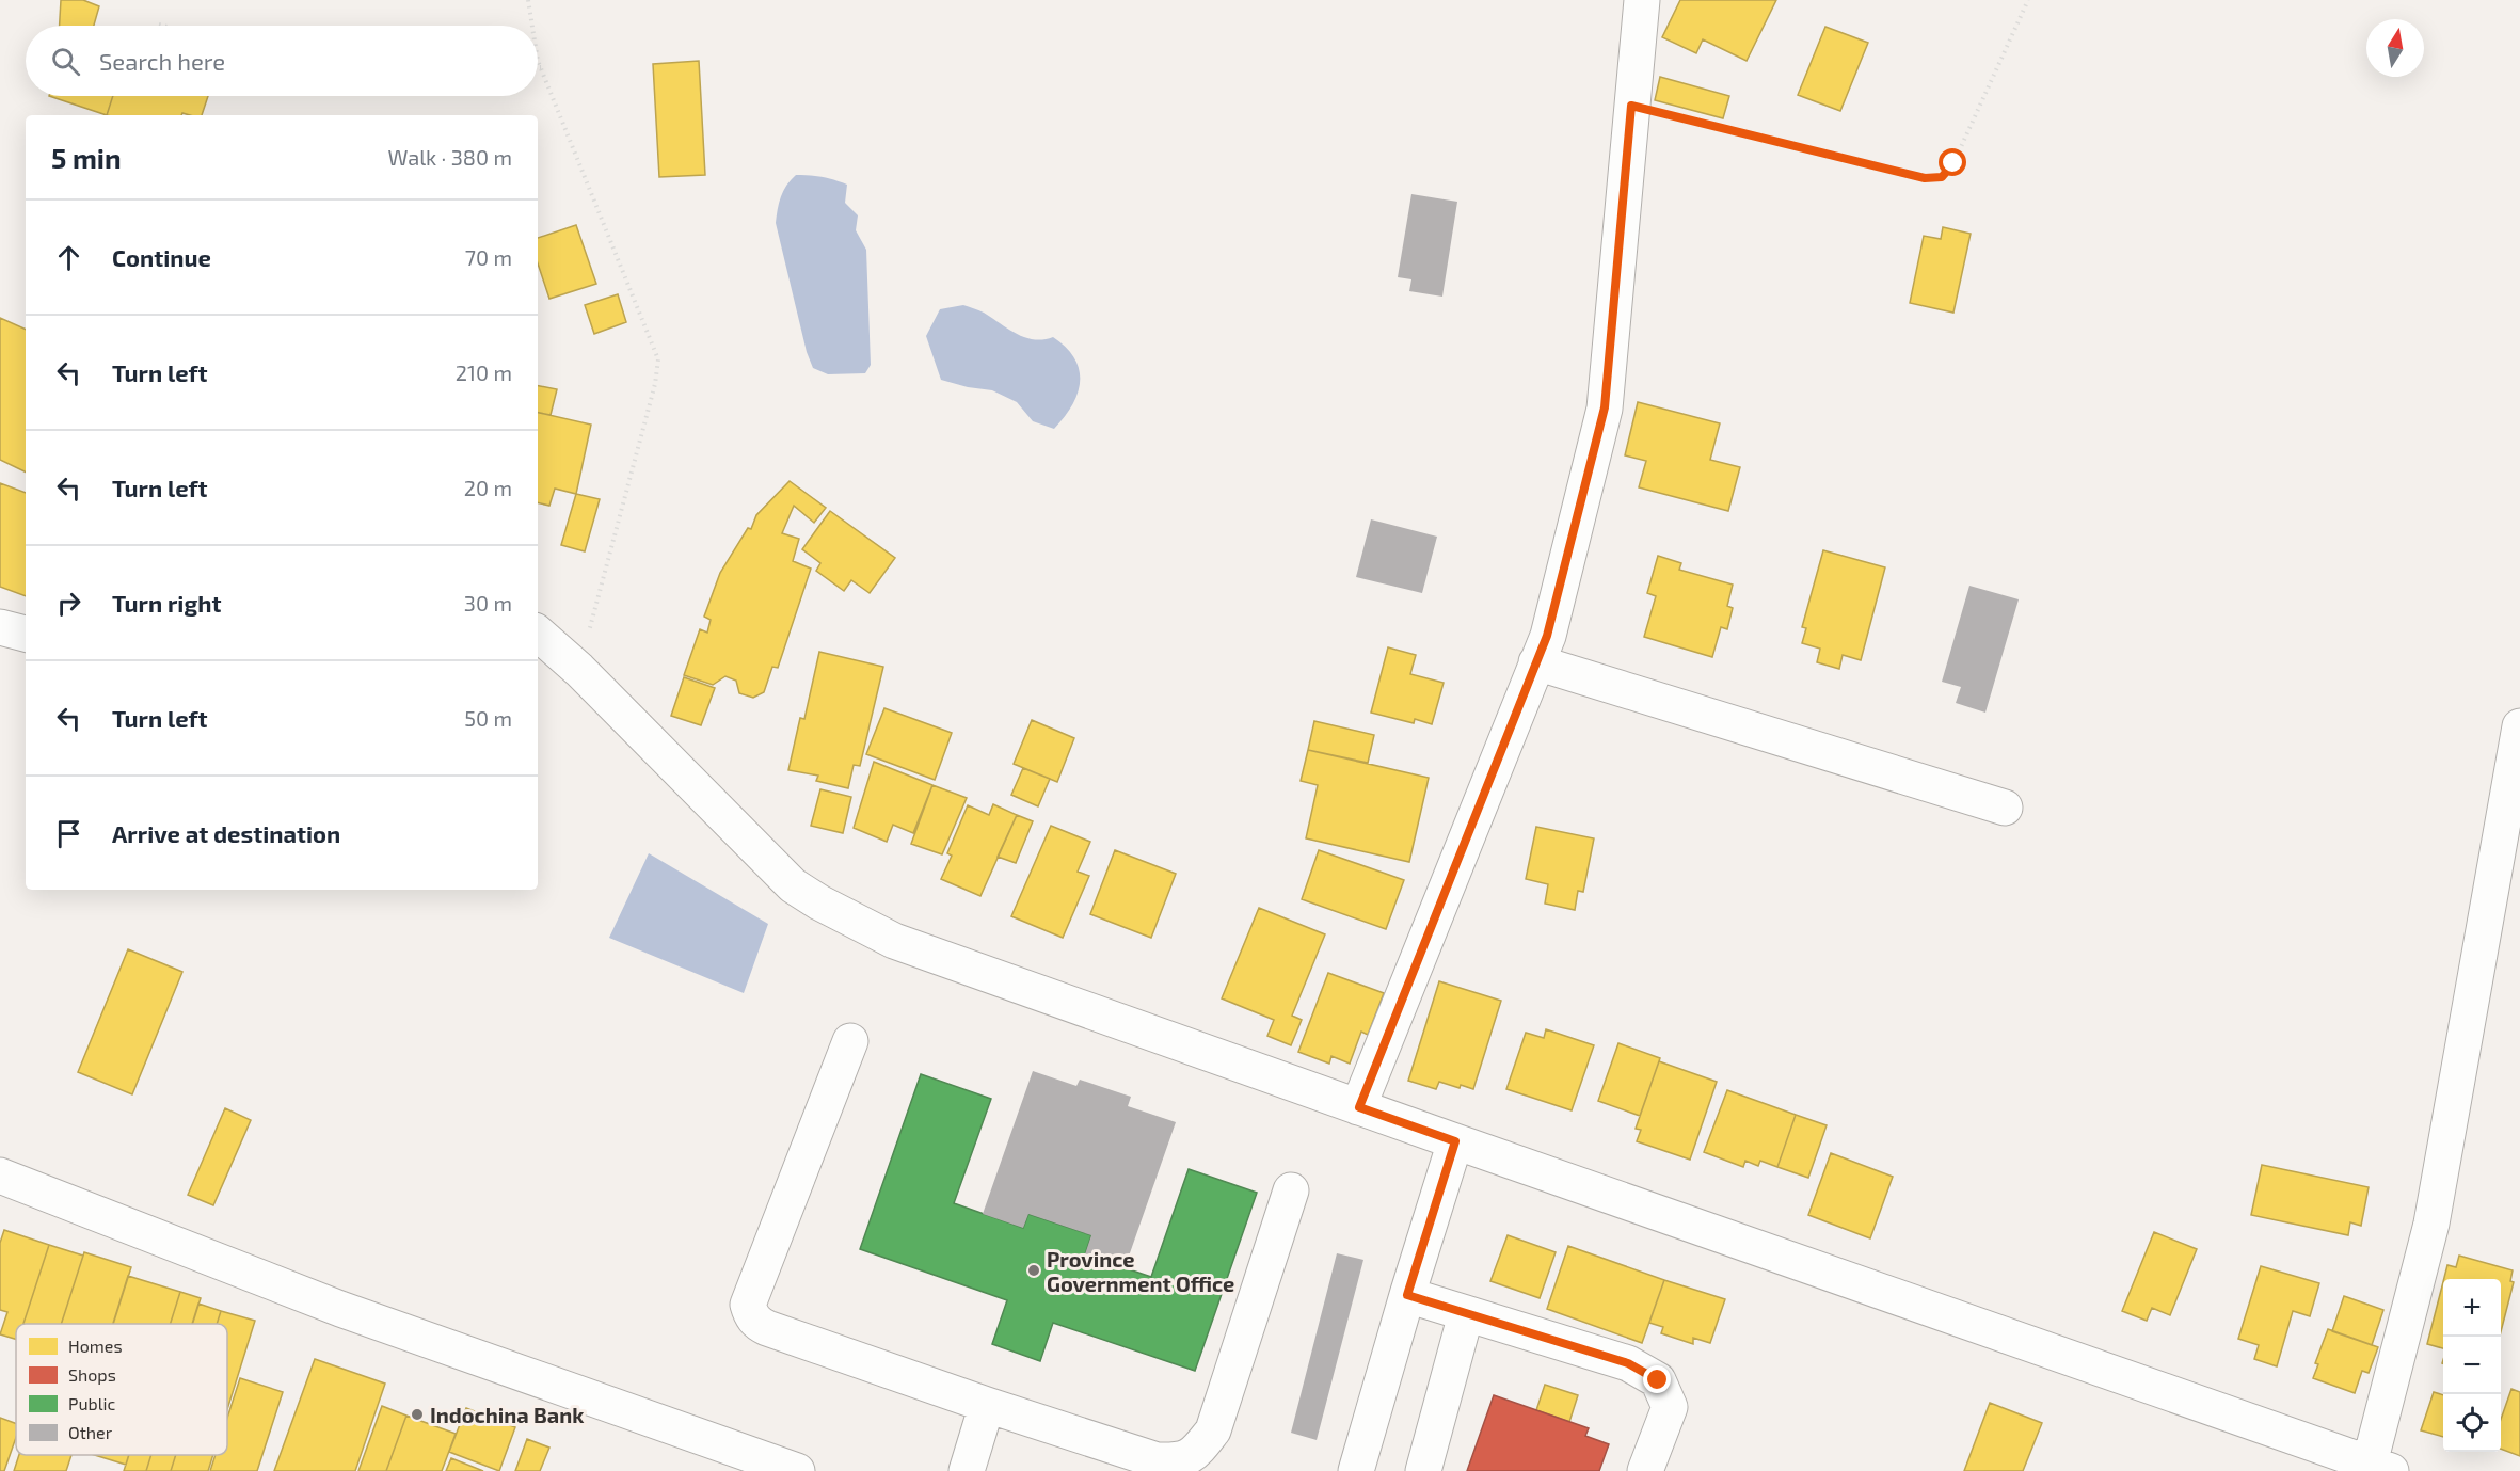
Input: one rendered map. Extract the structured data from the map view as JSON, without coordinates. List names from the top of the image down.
{
  "places": ["Province Government Office", "Indochina Bank"],
  "legend": [
    "Homes",
    "Shops",
    "Public",
    "Other"
  ],
  "north": "top",
  "page": {
    "search": "Search here",
    "heading": ["5 min", "Walk · 380 m"],
    "list": [
      ["Continue", "70 m"],
      ["Turn left", "210 m"],
      ["Turn left", "20 m"],
      ["Turn right", "30 m"],
      ["Turn left", "50 m"],
      "Arrive at destination"
    ],
    "map_buttons": ["+", "−"]
  }
}
